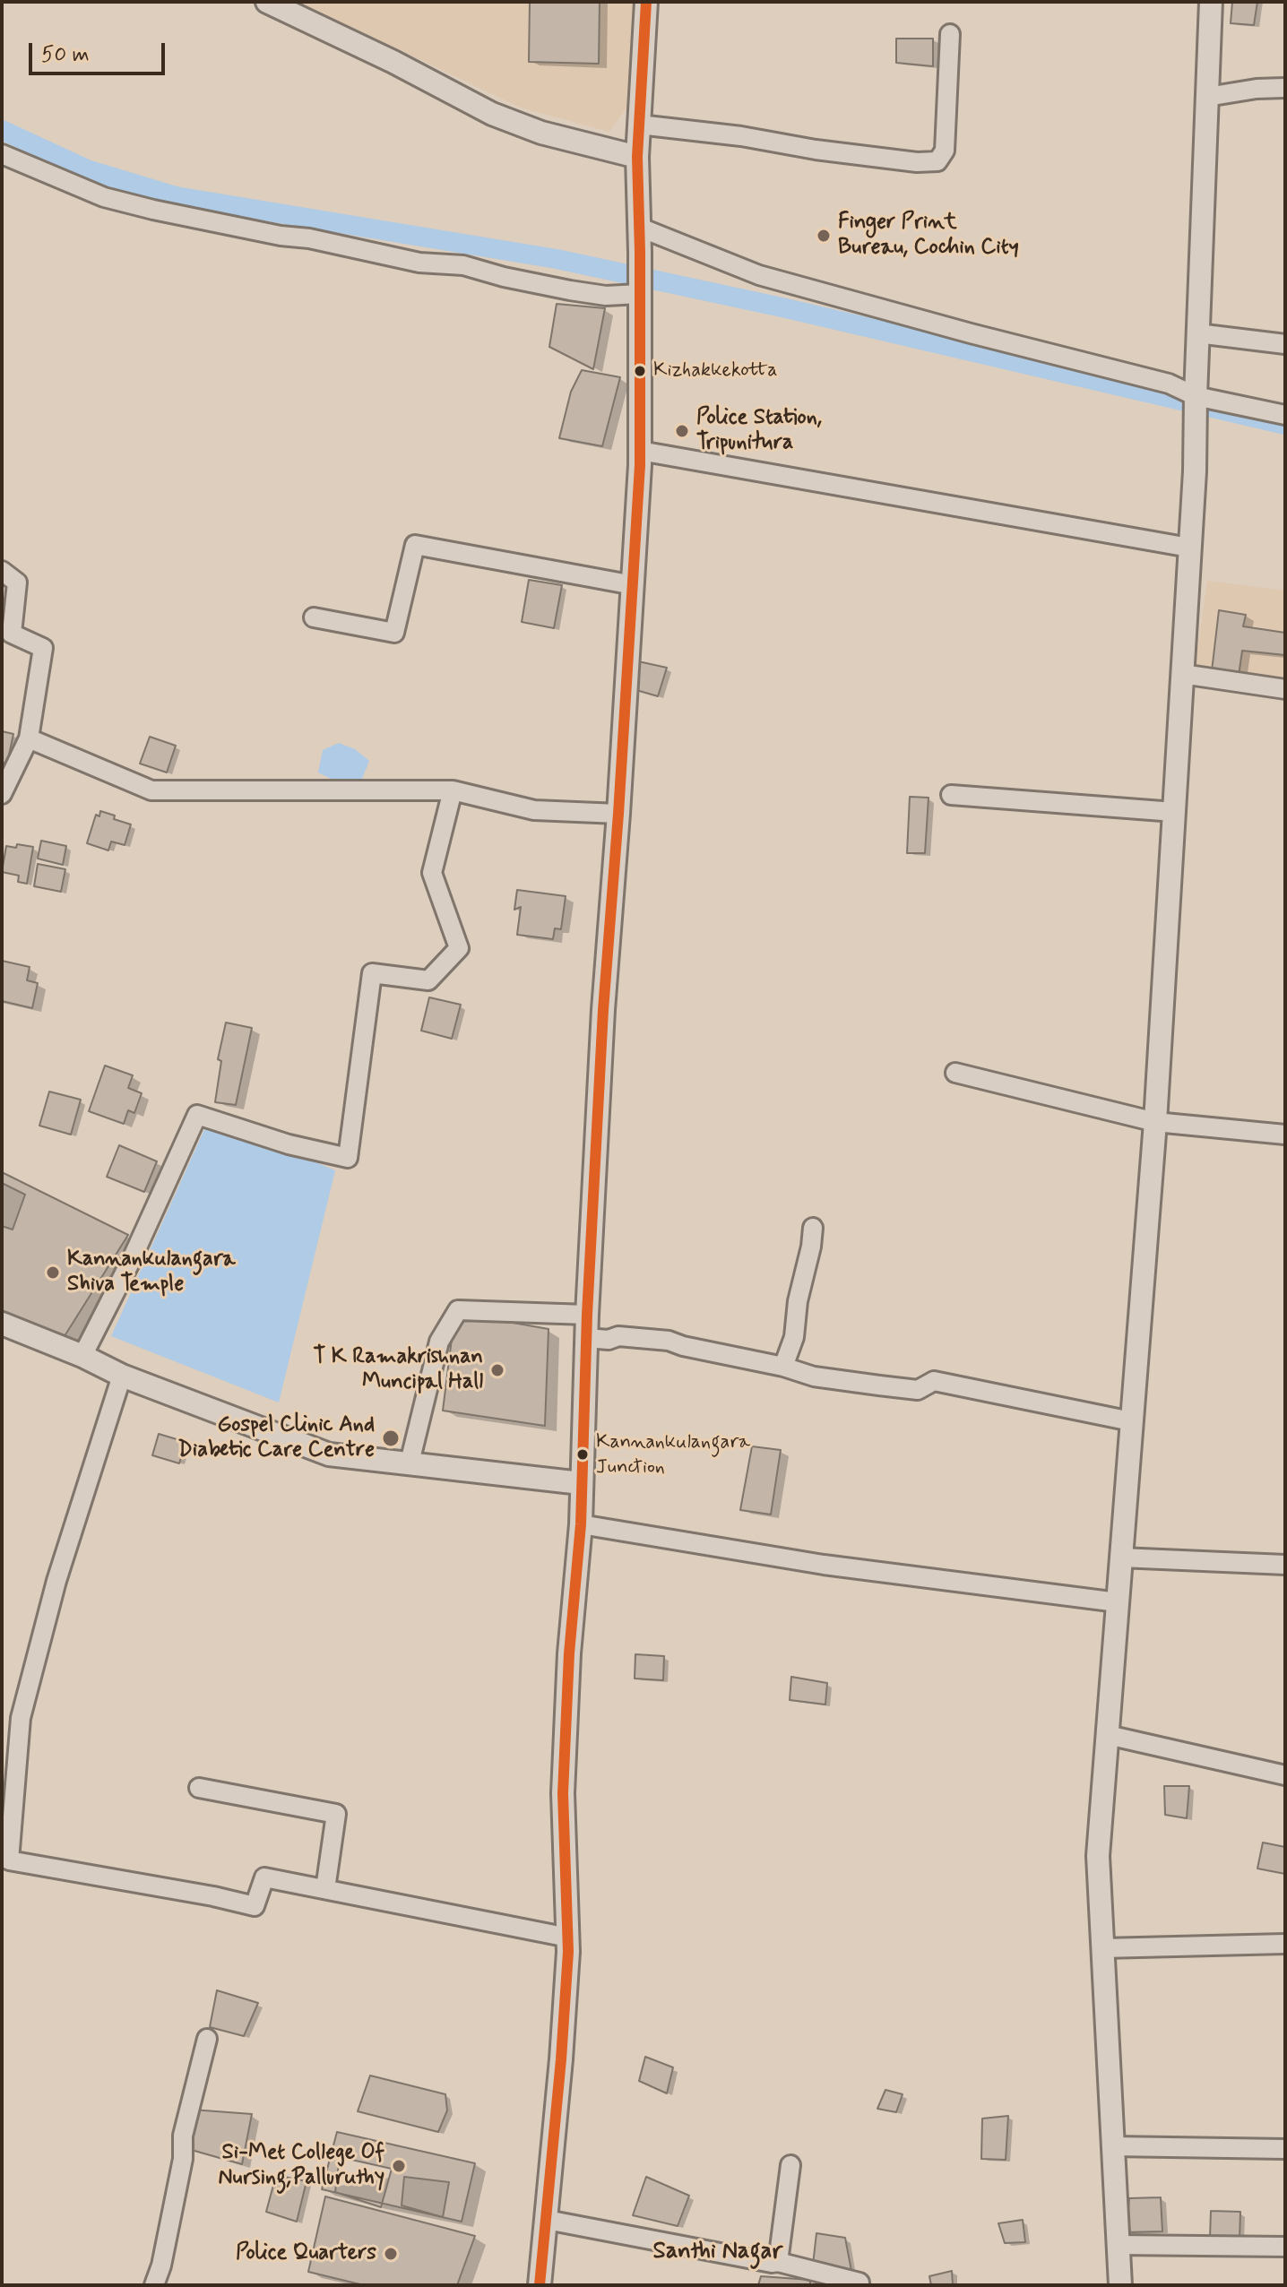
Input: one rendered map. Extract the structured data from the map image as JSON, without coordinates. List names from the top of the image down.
{
  "districts": ["Santhi Nagar"],
  "places": [
    "Finger Print Bureau, Cochin City",
    "Kizhakkekotta",
    "Police Station, Tripunitura",
    "Kannankulangara Shiva Temple",
    "T K Ramakrishnan Muncipal Hall",
    "Gospel Clinic And Diabetic Care Centre",
    "Kannankulangara Junction",
    "Si-Met College Of Nursing,Palluruthy",
    "Police Quarters"
  ],
  "scale_bar": "50 m"
}
